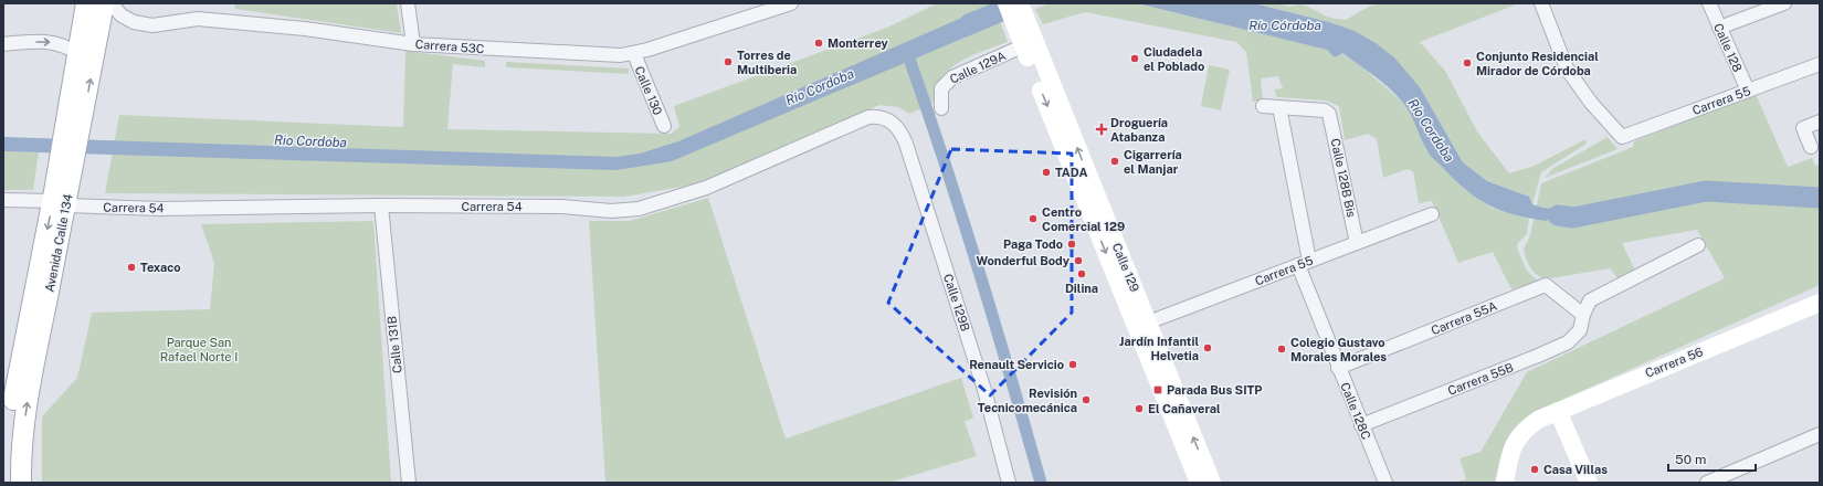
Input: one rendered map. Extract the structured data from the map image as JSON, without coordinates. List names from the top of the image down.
{
  "streets": {
    "main road": ["Avenida Calle 134", "Calle 129", "Carrera 56"],
    "street": [
      "Carrera 53C",
      "Calle 128",
      "Calle 129A",
      "Calle 130",
      "Carrera 55",
      "Calle 128B Bis",
      "Carrera 54",
      "Calle 129B",
      "Carrera 55A",
      "Calle 131B",
      "Carrera 55B",
      "Calle 128C"
    ]
  },
  "crossings": [
    ["Carrera 53C", "Calle 130"],
    ["Calle 128", "Carrera 55"],
    ["Calle 129A", "Calle 129"],
    ["Carrera 55", "Calle 128B Bis"],
    ["Carrera 55", "Calle 129"],
    ["Carrera 55", "Calle 128C"],
    ["Calle 128B Bis", "Calle 128C"],
    ["Carrera 54", "Avenida Calle 134"],
    ["Carrera 54", "Calle 129B"],
    ["Carrera 54", "Calle 131B"],
    ["Carrera 55A", "Carrera 55B"],
    ["Carrera 55A", "Calle 128C"],
    ["Carrera 55B", "Calle 128C"]
  ],
  "water": ["Río Córdoba", "Río Cordoba", "Rio Cordoba"],
  "parks": ["Parque San Rafael Norte I"],
  "places": {
    "other": [
      "Monterrey",
      "Ciudadela el Poblado",
      "Torres de Multiberia",
      "Conjunto Residencial Mirador de Córdoba",
      "Cigarrería el Manjar",
      "TADA",
      "Centro Comercial 129",
      "Paga Todo",
      "Wonderful Body",
      "Texaco",
      "Dilina",
      "Jardín Infantil Helvetia",
      "Colegio Gustavo Morales Morales",
      "Renault Servicio",
      "Revisión Tecnicomecánica",
      "El Cañaveral",
      "Casa Villas"
    ],
    "health": ["Droguería Atabanza"],
    "transit": ["Parada Bus SITP"]
  },
  "scale_bar": "50 m"
}
